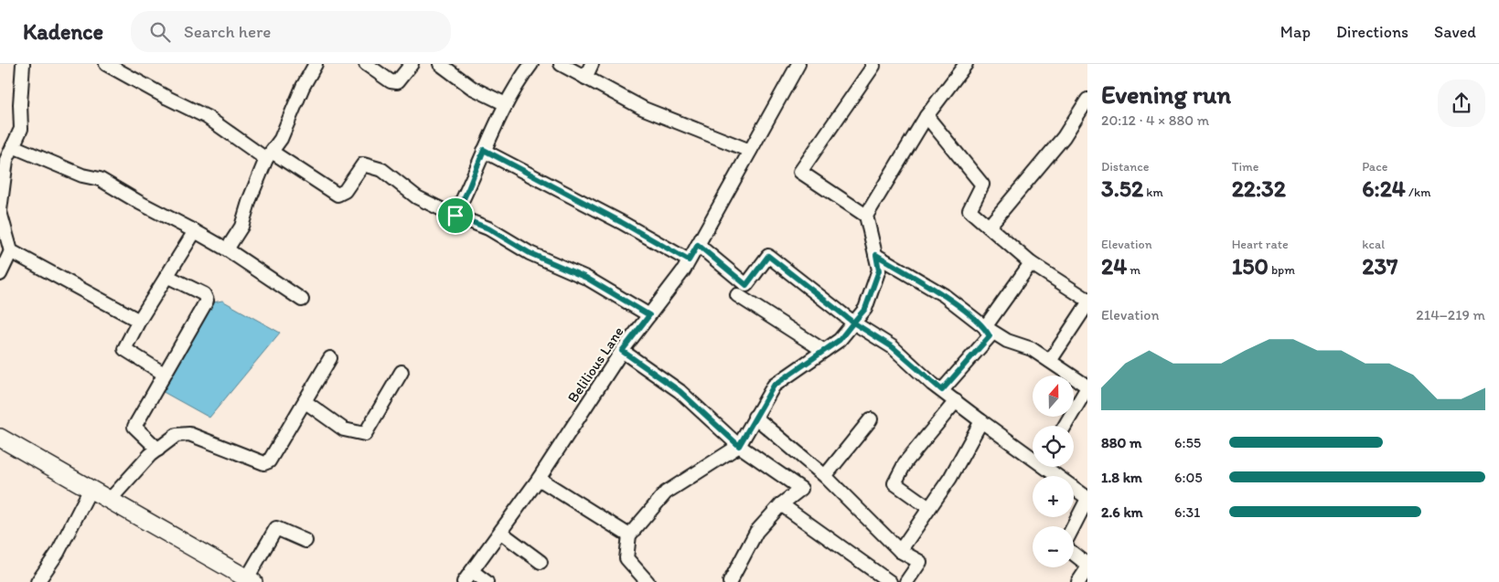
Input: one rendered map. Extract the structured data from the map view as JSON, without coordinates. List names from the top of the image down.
{
  "streets": {
    "street": ["Belilious Lane"]
  },
  "north": "top",
  "page": {
    "header": "Kadence",
    "search": "Search here",
    "nav": ["Map", "Directions", "Saved"],
    "heading": ["Evening run", "20:12 · 4 × 880 m"],
    "stats": [
      ["Distance", "3.52 km"],
      ["Time", "22:32"],
      ["Pace", "6:24 /km"],
      ["Elevation", "24 m"],
      ["Heart rate", "150 bpm"],
      ["kcal", "237"]
    ],
    "chart": ["Elevation", "214–219 m"],
    "map_buttons": ["+", "−"],
    "list": [
      {
        "name": "880 m",
        "note": "6:55"
      },
      {
        "name": "1.8 km",
        "note": "6:05"
      },
      {
        "name": "2.6 km",
        "note": "6:31"
      }
    ]
  }
}
